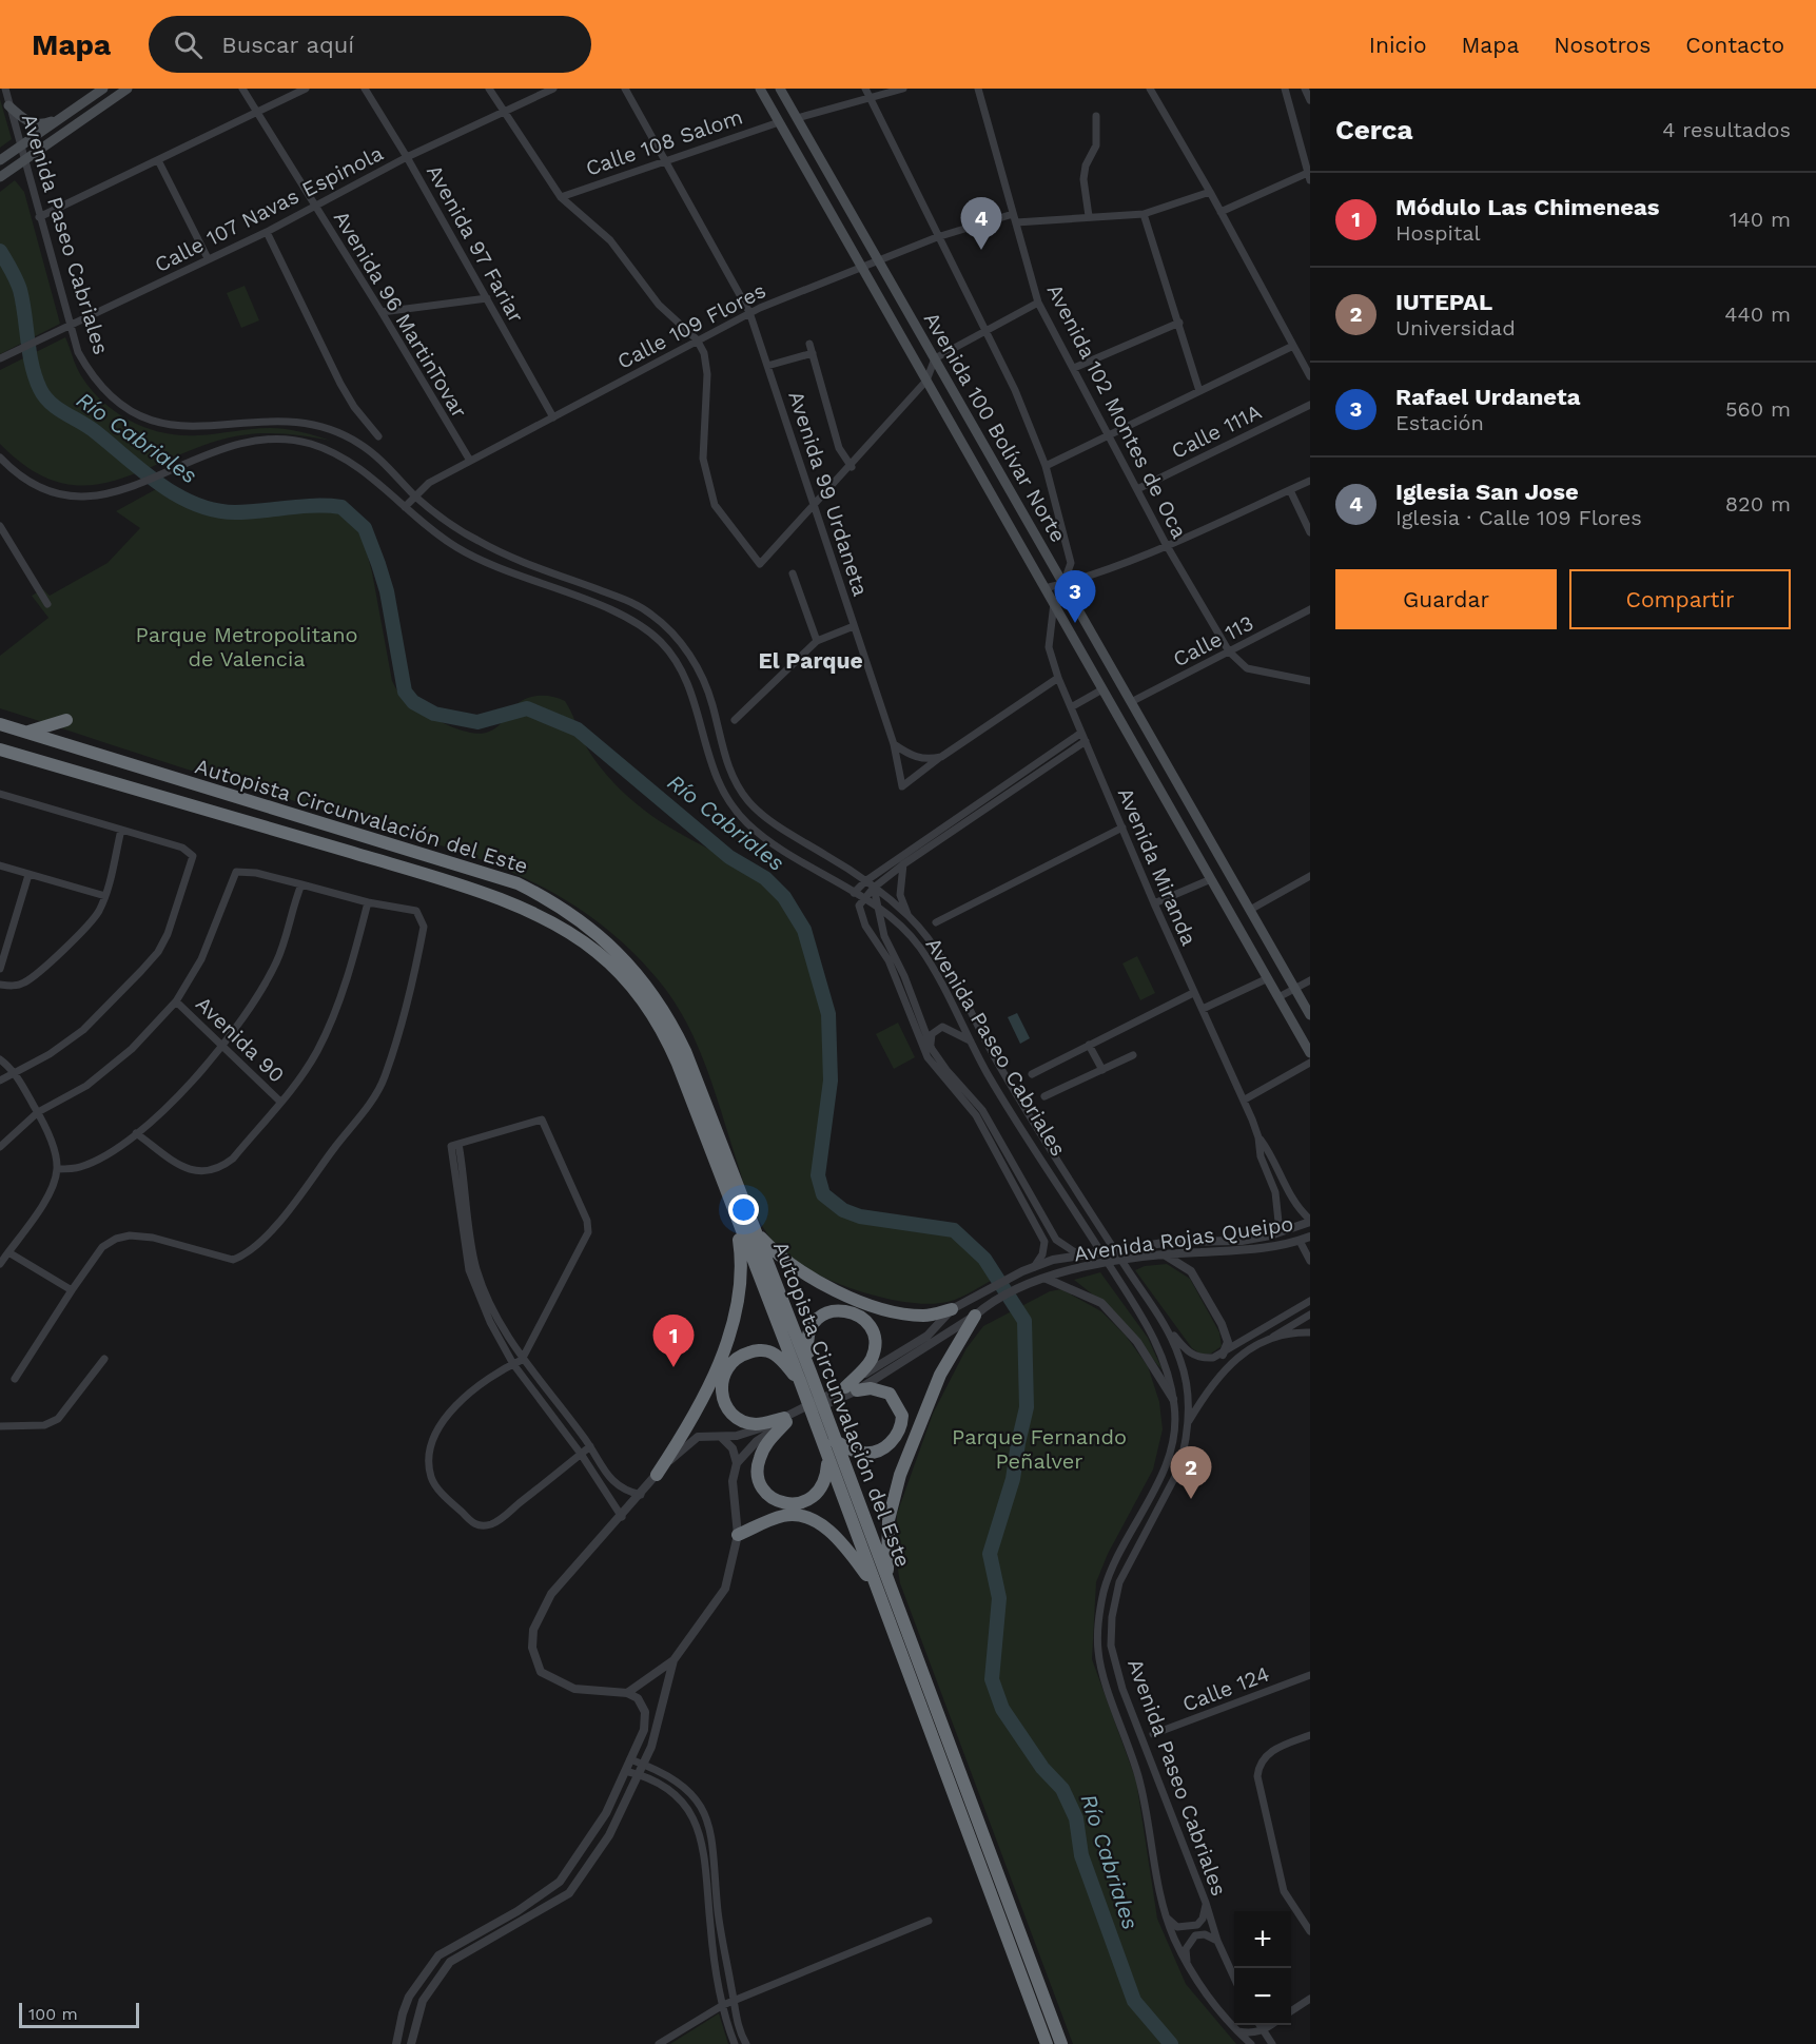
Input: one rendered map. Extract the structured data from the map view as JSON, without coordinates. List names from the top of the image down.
{
  "streets": {
    "highway": ["Autopista Circunvalación del Este"],
    "main road": ["Avenida 100 Bolívar Norte"],
    "street": [
      "Calle 108 Salom",
      "Calle 107 Navas Espinola",
      "Avenida Paseo Cabriales",
      "Avenida 97 Fariar",
      "Avenida 96 MartinTovar",
      "Calle 109 Flores",
      "Avenida 102 Montes de Oca",
      "Calle 111A",
      "Avenida 99 Urdaneta",
      "Calle 113",
      "Avenida Miranda",
      "Avenida 90",
      "Avenida Rojas Queipo",
      "Calle 124"
    ]
  },
  "crossings": [
    ["Calle 108 Salom", "Avenida 100 Bolívar Norte"],
    ["Calle 108 Salom", "Avenida 99 Urdaneta"],
    ["Calle 107 Navas Espinola", "Avenida Paseo Cabriales"],
    ["Calle 107 Navas Espinola", "Avenida 97 Fariar"],
    ["Calle 107 Navas Espinola", "Avenida 96 MartinTovar"],
    ["Avenida Paseo Cabriales", "Calle 109 Flores"],
    ["Avenida Paseo Cabriales", "Avenida Rojas Queipo"],
    ["Avenida 97 Fariar", "Calle 109 Flores"],
    ["Avenida 96 MartinTovar", "Calle 109 Flores"],
    ["Calle 109 Flores", "Avenida 102 Montes de Oca"],
    ["Calle 109 Flores", "Avenida 100 Bolívar Norte"],
    ["Calle 109 Flores", "Avenida 99 Urdaneta"],
    ["Avenida 102 Montes de Oca", "Calle 111A"],
    ["Avenida 102 Montes de Oca", "Calle 113"],
    ["Avenida 100 Bolívar Norte", "Calle 113"],
    ["Avenida 100 Bolívar Norte", "Avenida Miranda"],
    ["Avenida Miranda", "Avenida Rojas Queipo"]
  ],
  "districts": ["El Parque"],
  "water": ["Río Cabriales"],
  "parks": ["Parque Metropolitano de Valencia", "Parque Fernando Peñalver"],
  "scale_bar": "100 m",
  "page": {
    "header": "Mapa",
    "search": "Buscar aquí",
    "nav": [
      "Inicio",
      "Mapa",
      "Nosotros",
      "Contacto"
    ],
    "heading": ["Cerca", "4 resultados"],
    "list": [
      {
        "mark": "1",
        "name": "Módulo Las Chimeneas",
        "note": "Hospital",
        "value": "140 m"
      },
      {
        "mark": "2",
        "name": "IUTEPAL",
        "note": "Universidad",
        "value": "440 m"
      },
      {
        "mark": "3",
        "name": "Rafael Urdaneta",
        "note": "Estación",
        "value": "560 m"
      },
      {
        "mark": "4",
        "name": "Iglesia San Jose",
        "note": "Iglesia · Calle 109 Flores",
        "value": "820 m"
      }
    ],
    "pins": [
      "4",
      "3",
      "1",
      "2"
    ],
    "buttons": ["Guardar", "Compartir"],
    "map_buttons": ["+", "−"],
    "scale": "100 m"
  }
}
